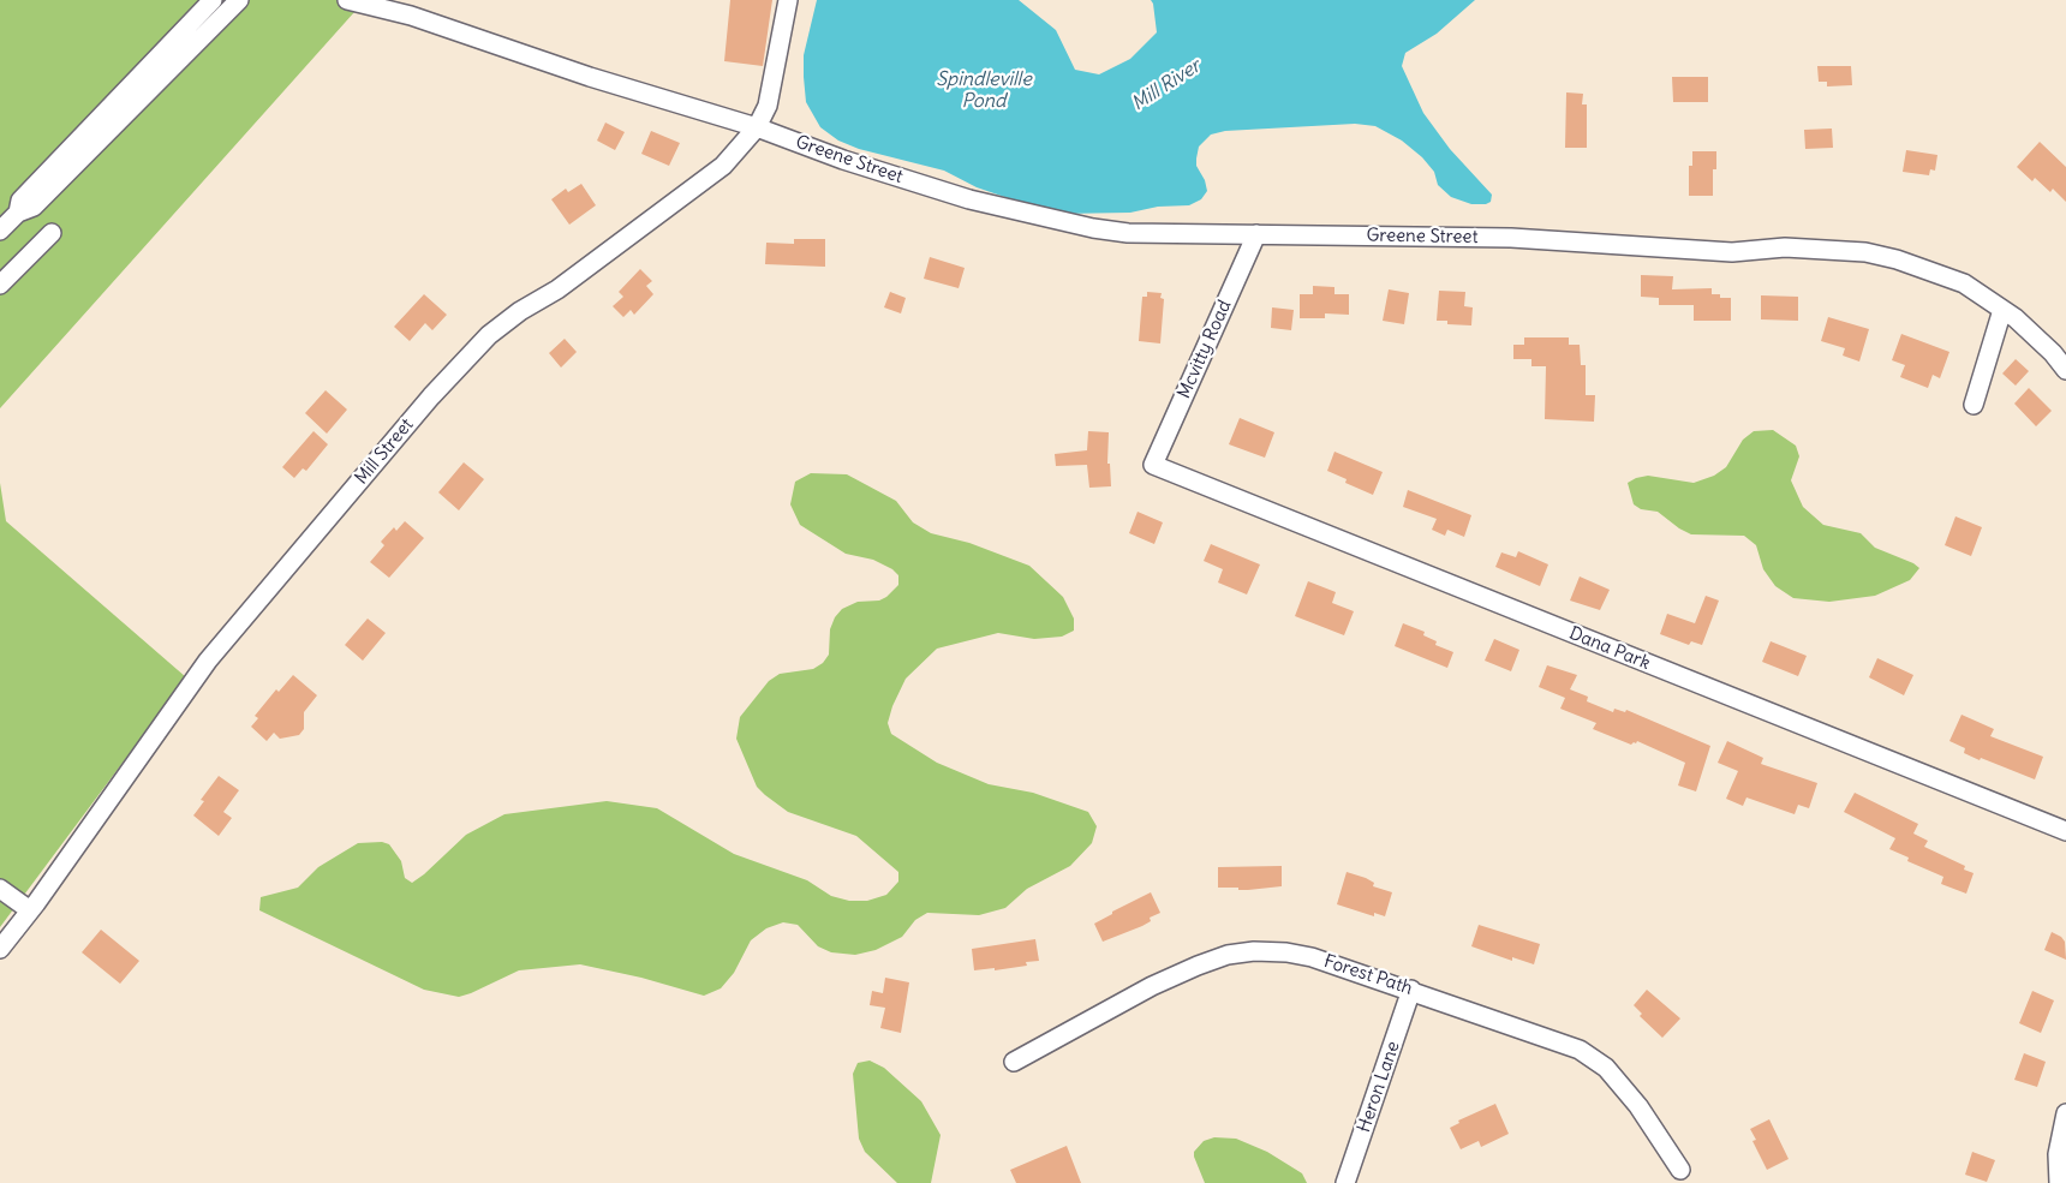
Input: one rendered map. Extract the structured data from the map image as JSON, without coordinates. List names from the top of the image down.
{
  "streets": {
    "street": [
      "Greene Street",
      "Mcvitty Road",
      "Mill Street",
      "Dana Park",
      "Forest Path",
      "Heron Lane"
    ]
  },
  "crossings": [
    ["Greene Street", "Mcvitty Road"],
    ["Greene Street", "Mill Street"],
    ["Mcvitty Road", "Dana Park"],
    ["Forest Path", "Heron Lane"]
  ],
  "water": ["Spindleville Pond", "Mill River"]
}
